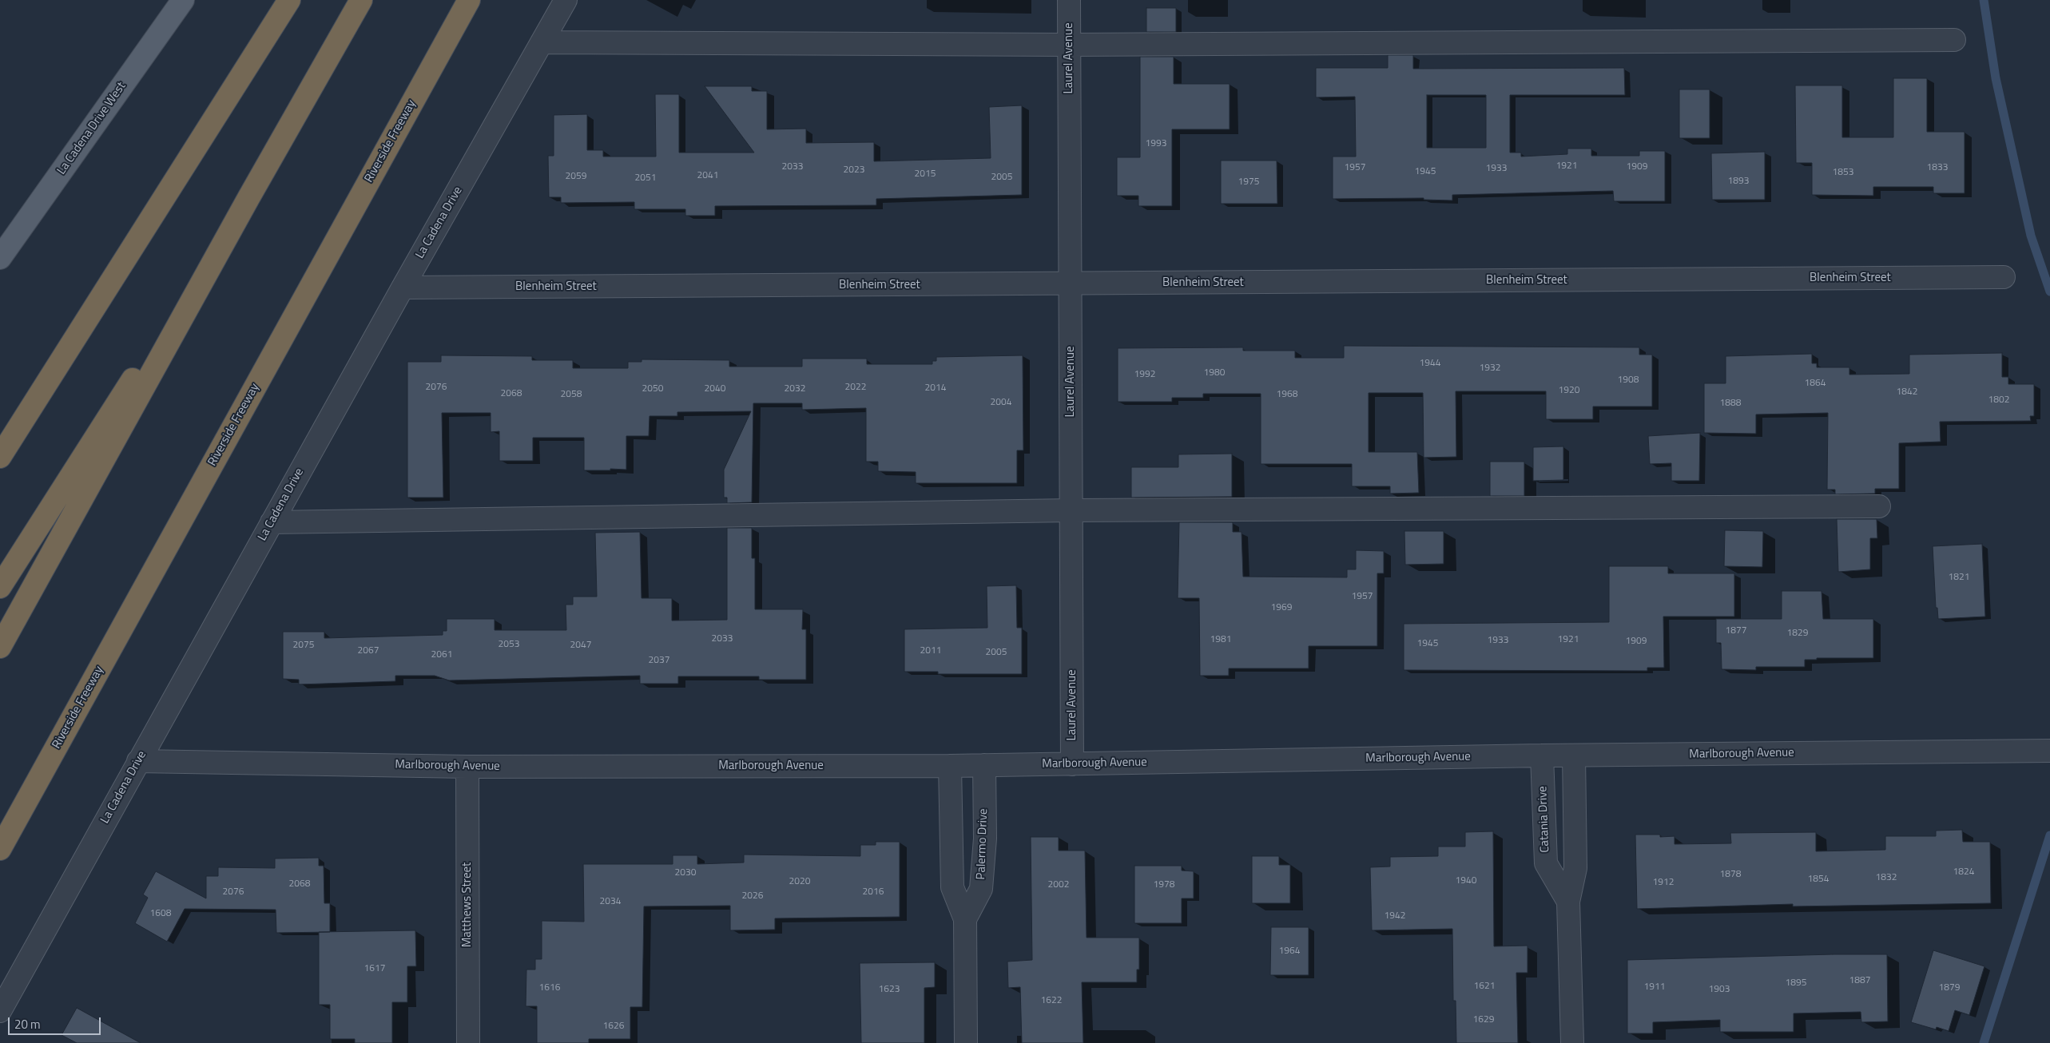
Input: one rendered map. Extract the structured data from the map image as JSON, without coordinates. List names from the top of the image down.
{
  "streets": {
    "highway": ["Riverside Freeway"],
    "main road": ["La Cadena Drive West"],
    "street": [
      "Laurel Avenue",
      "La Cadena Drive",
      "Blenheim Street",
      "Marlborough Avenue",
      "Catania Drive",
      "Palermo Drive",
      "Matthews Street"
    ]
  },
  "crossings": [
    ["Laurel Avenue", "Blenheim Street"],
    ["Laurel Avenue", "Marlborough Avenue"],
    ["La Cadena Drive", "Blenheim Street"],
    ["La Cadena Drive", "Marlborough Avenue"],
    ["Marlborough Avenue", "Catania Drive"],
    ["Marlborough Avenue", "Palermo Drive"],
    ["Marlborough Avenue", "Matthews Street"]
  ],
  "house_numbers": [
    "1993",
    "1921",
    "2033",
    "1909",
    "1957",
    "1833",
    "1933",
    "2023",
    "1945",
    "1853",
    "2015",
    "2041",
    "2059",
    "2005",
    "2051",
    "1893",
    "1975",
    "1944",
    "1932",
    "1980",
    "1992",
    "1908",
    "1864",
    "2076",
    "2022",
    "2014",
    "2050",
    "2040",
    "2032",
    "1920",
    "1842",
    "2068",
    "2058",
    "1968",
    "1802",
    "2004",
    "1888",
    "1821",
    "1957",
    "1969",
    "1877",
    "1829",
    "2033",
    "1981",
    "1921",
    "1933",
    "1909",
    "1945",
    "2053",
    "2075",
    "2047",
    "2067",
    "2011",
    "2005",
    "2061",
    "2037",
    "1824",
    "2030",
    "1878",
    "1832",
    "1854",
    "1940",
    "2020",
    "1912",
    "2068",
    "2002",
    "1978",
    "2076",
    "2016",
    "2026",
    "2034",
    "1608",
    "1942",
    "1964",
    "1617",
    "1887",
    "1895",
    "1621",
    "1911",
    "1616",
    "1879",
    "1623",
    "1903",
    "1622",
    "1629",
    "1626"
  ],
  "scale_bar": "20 m"
}
